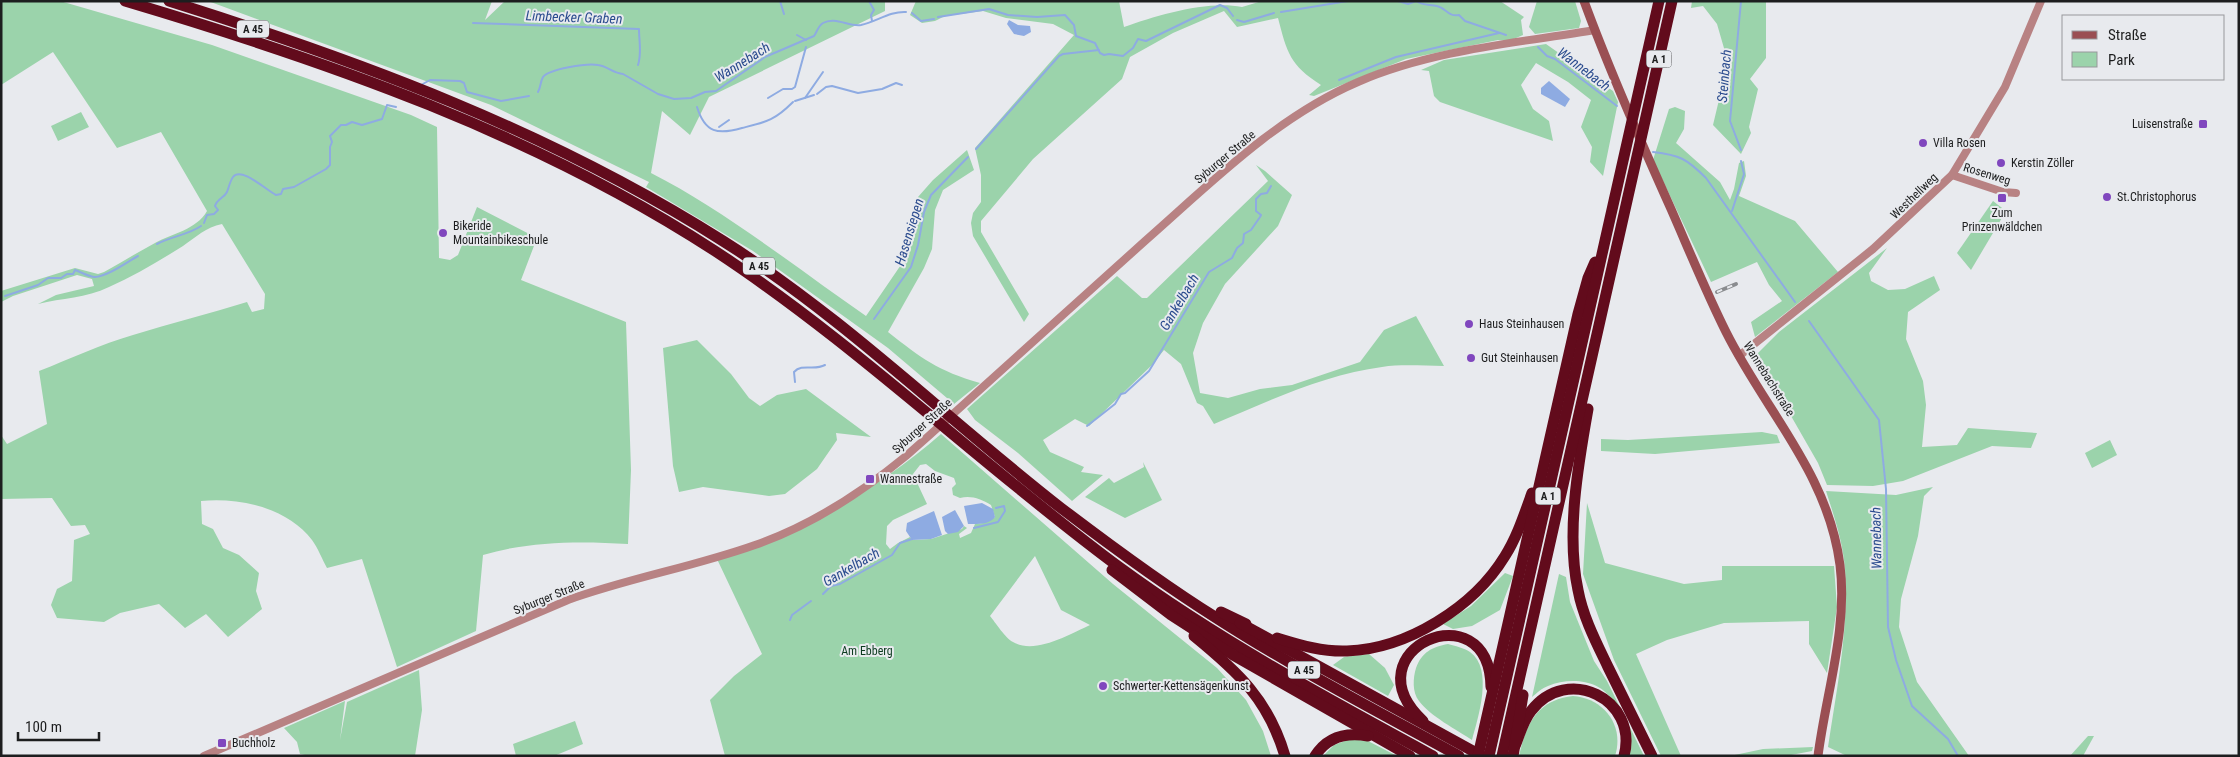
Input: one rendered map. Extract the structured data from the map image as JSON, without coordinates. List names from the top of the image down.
{
  "streets": {
    "highway": ["A 45", "A 1"],
    "main road": ["Wannebachstraße"],
    "street": ["Syburger Straße", "Rosenweg", "Westhellweg"]
  },
  "crossings": [
    ["Syburger Straße", "Wannebachstraße"],
    ["Rosenweg", "Westhellweg"],
    ["Westhellweg", "Wannebachstraße"]
  ],
  "water": [
    "Limbecker Graben",
    "Wannebach",
    "Steinbach",
    "Hasensiepen",
    "Gankelbach"
  ],
  "parks": ["Am Ebberg"],
  "places": {
    "transit": [
      "Luisenstraße",
      "Zum Prinzenwäldchen",
      "Wannestraße",
      "Buchholz"
    ],
    "other": [
      "Villa Rosen",
      "Kerstin Zöller",
      "St.Christophorus",
      "Bikeride Mountainbikeschule",
      "Haus Steinhausen",
      "Gut Steinhausen",
      "Schwerter-Kettensägenkunst"
    ]
  },
  "legend": ["Straße", "Park"],
  "scale_bar": "100 m"
}
